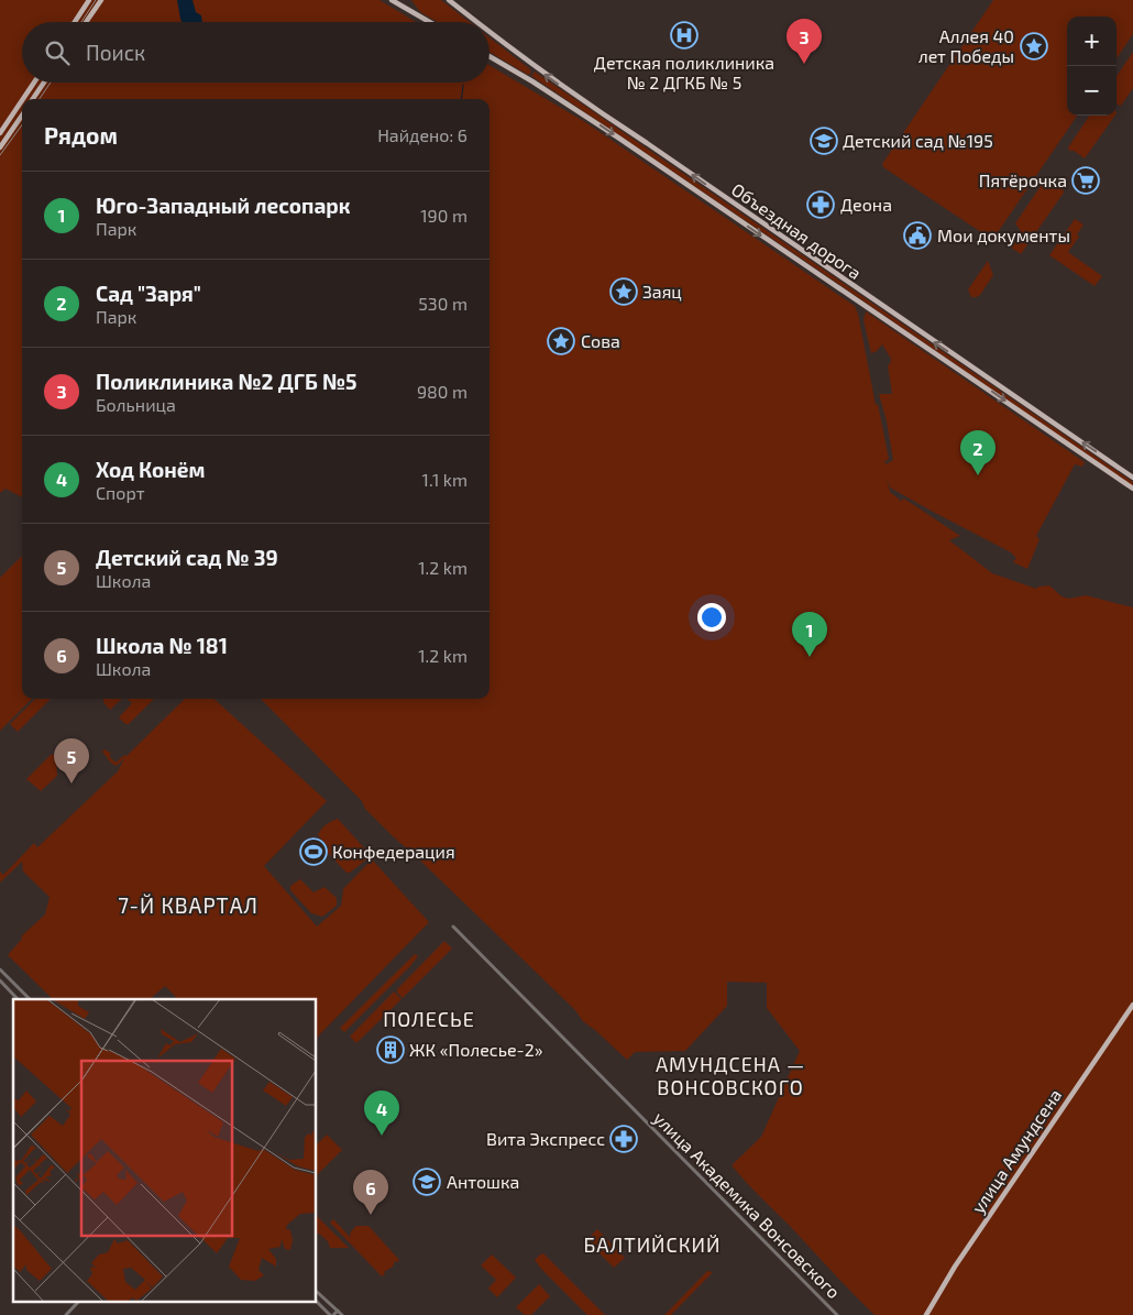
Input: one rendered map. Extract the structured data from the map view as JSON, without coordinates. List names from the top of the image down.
{
  "streets": {
    "main road": ["Объездная дорога", "улица Амундсена"],
    "street": ["улица Академика Вонсовского"]
  },
  "districts": [
    "7-Й КВАРТАЛ",
    "ПОЛЕСЬЕ",
    "АМУНДСЕНА — ВОНСОВСКОГО",
    "БАЛТИЙСКИЙ"
  ],
  "places": {
    "hospital": ["Детская поликлиника № 2 ДГКБ № 5"],
    "place": ["Аллея 40 лет Победы", "Заяц", "Сова"],
    "school or university": ["Детский сад №195", "Антошка"],
    "supermarket": ["Пятёрочка"],
    "pharmacy": ["Деона", "Вита Экспресс"],
    "public building": ["Мои документы"],
    "sports": ["Конфедерация"],
    "building": ["ЖК «Полесье-2»"]
  },
  "page": {
    "map_buttons": ["+", "−"],
    "pins": [
      "3",
      "2",
      "1",
      "5",
      "4",
      "6"
    ],
    "search": "Поиск",
    "heading": ["Рядом", "Найдено: 6"],
    "list": [
      {
        "mark": "1",
        "name": "Юго-Западный лесопарк",
        "note": "Парк",
        "value": "190 m"
      },
      {
        "mark": "2",
        "name": "Сад \"Заря\"",
        "note": "Парк",
        "value": "530 m"
      },
      {
        "mark": "3",
        "name": "Поликлиника №2 ДГБ №5",
        "note": "Больница",
        "value": "980 m"
      },
      {
        "mark": "4",
        "name": "Ход Конём",
        "note": "Спорт",
        "value": "1.1 km"
      },
      {
        "mark": "5",
        "name": "Детский сад № 39",
        "note": "Школа",
        "value": "1.2 km"
      },
      {
        "mark": "6",
        "name": "Школа № 181",
        "note": "Школа",
        "value": "1.2 km"
      }
    ]
  }
}
